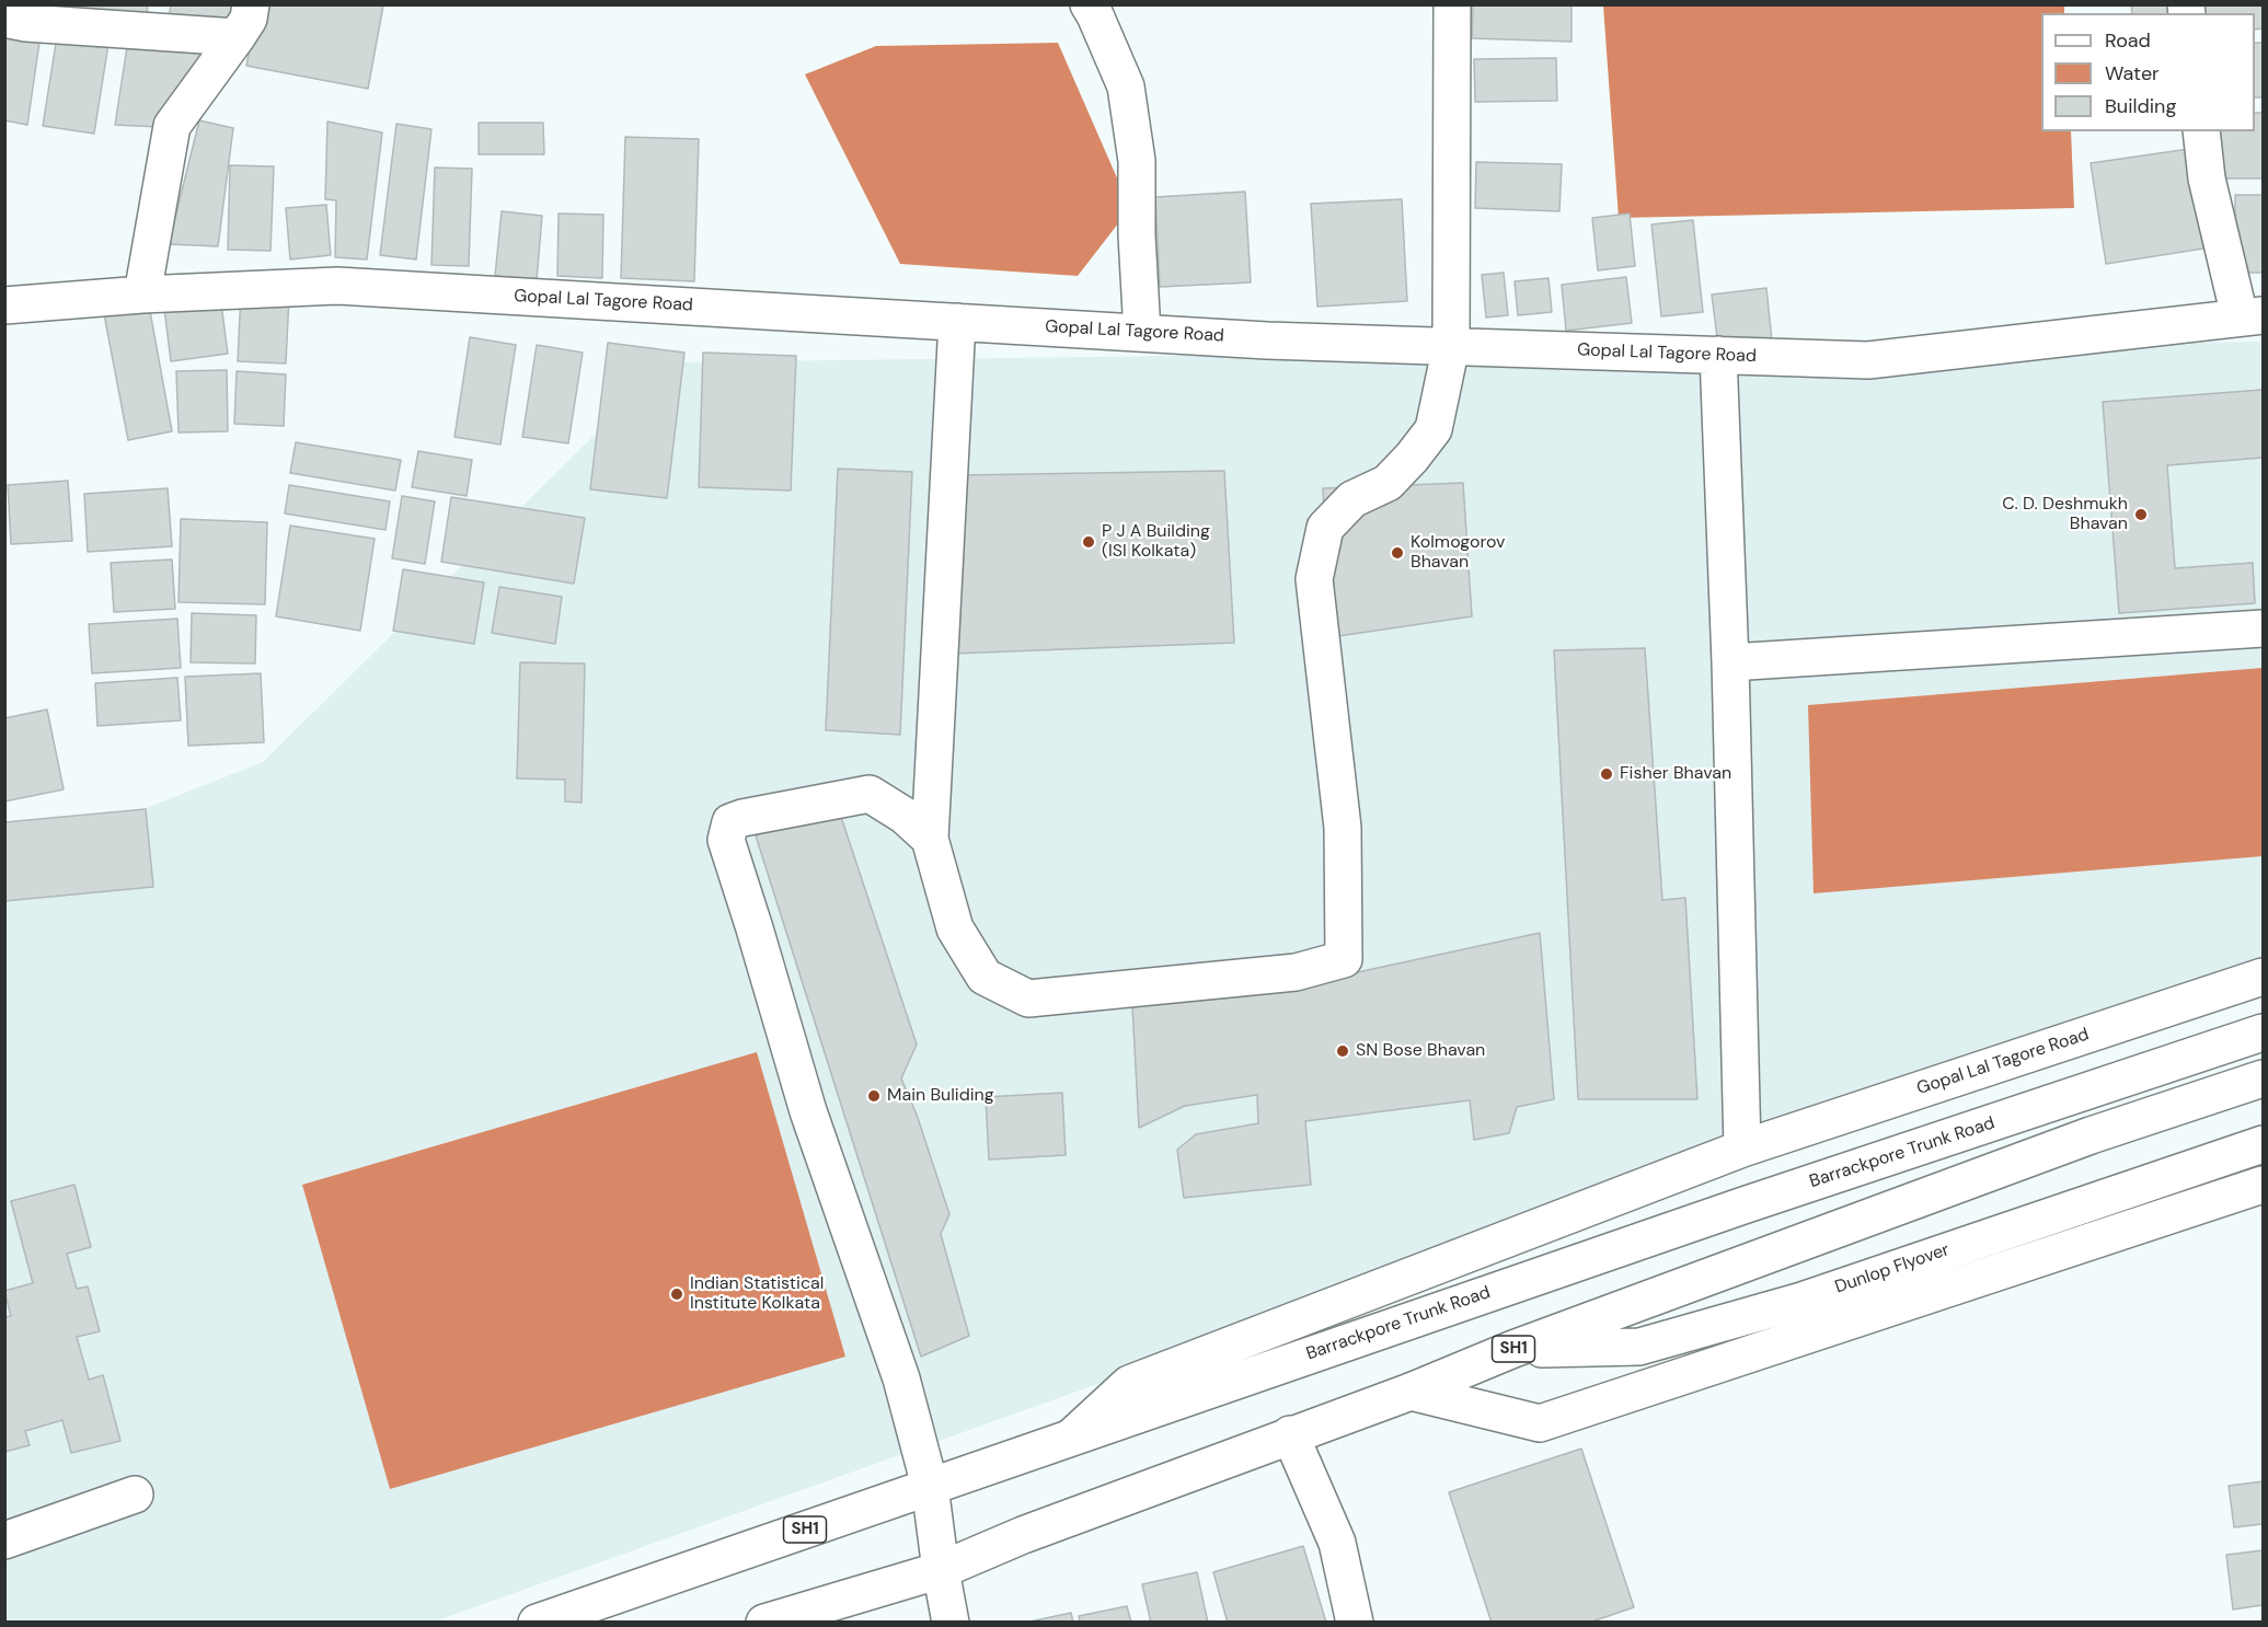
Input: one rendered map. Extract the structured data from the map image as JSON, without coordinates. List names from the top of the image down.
{
  "streets": {
    "street": [
      "Gopal Lal Tagore Road",
      "Barrackpore Trunk Road",
      "Dunlop Flyover",
      "SH1"
    ]
  },
  "crossings": [
    ["Gopal Lal Tagore Road", "Barrackpore Trunk Road"],
    ["Dunlop Flyover", "SH1"]
  ],
  "places": [
    "C. D. Deshmukh Bhavan",
    "P J A Building (ISI Kolkata)",
    "Kolmogorov Bhavan",
    "Fisher Bhavan",
    "SN Bose Bhavan",
    "Main Buliding",
    "Indian Statistical Institute Kolkata"
  ],
  "legend": ["Road", "Water", "Building"]
}
